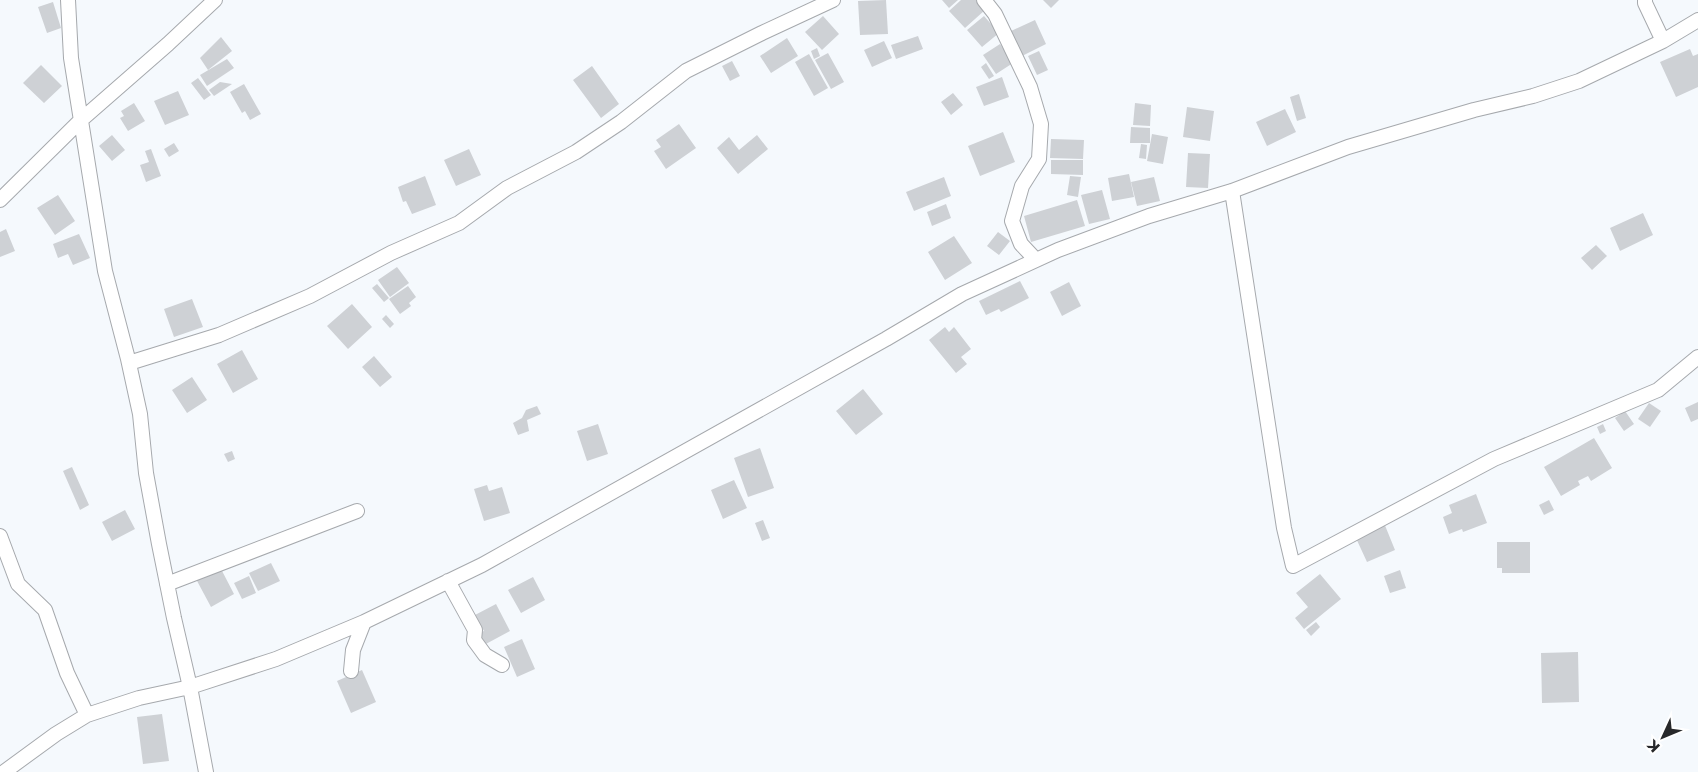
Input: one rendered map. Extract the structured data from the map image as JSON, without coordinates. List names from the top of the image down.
{
  "north": "bottom left"
}
